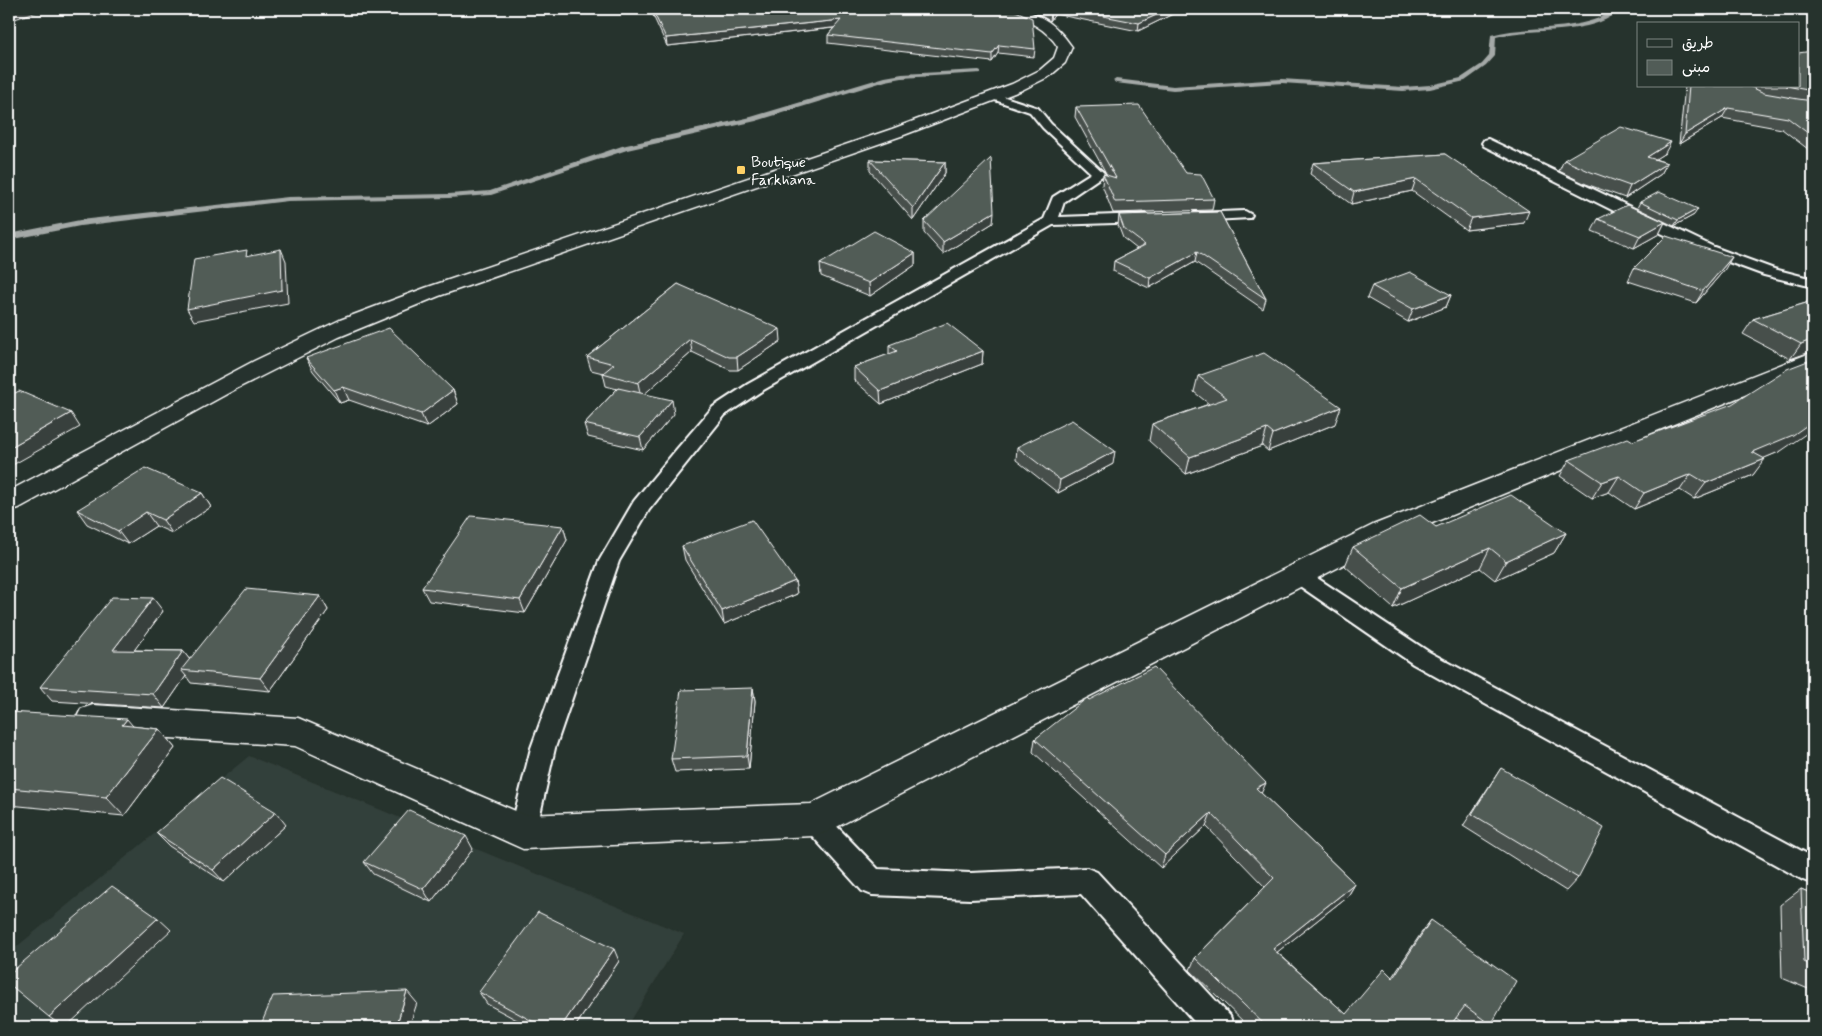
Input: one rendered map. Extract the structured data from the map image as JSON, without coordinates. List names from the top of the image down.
{
  "places": {
    "transit": ["Boutique Farkhana"]
  },
  "legend": ["طريق", "مبنى"]
}
